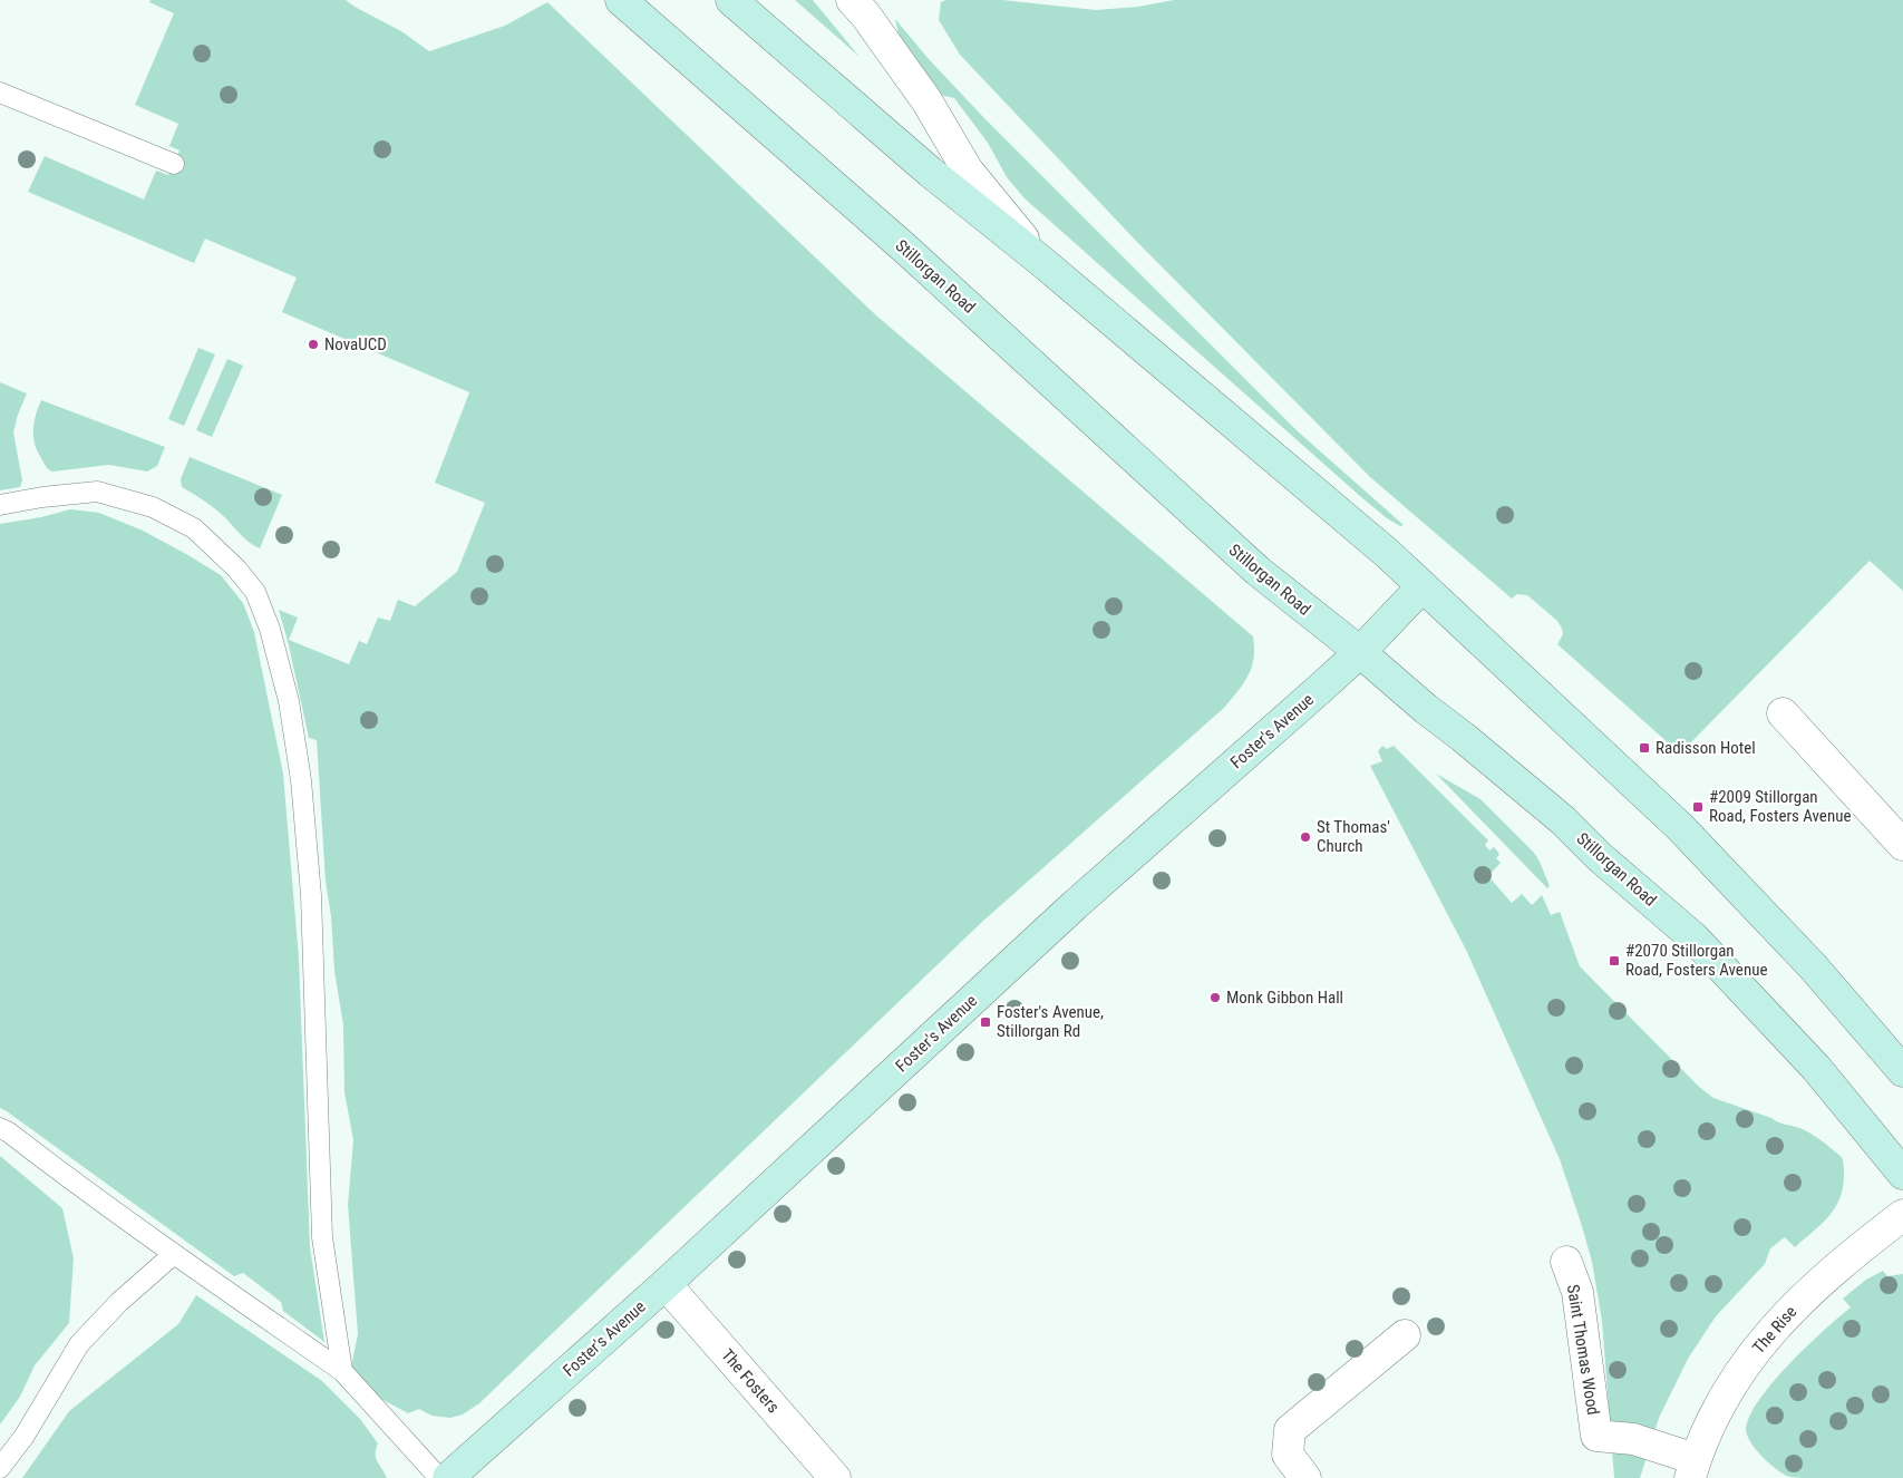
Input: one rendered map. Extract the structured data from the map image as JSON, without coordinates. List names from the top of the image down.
{
  "streets": {
    "main road": ["Stillorgan Road", "Foster's Avenue"],
    "street": ["The Rise", "Saint Thomas Wood", "The Fosters"]
  },
  "crossings": [
    ["Stillorgan Road", "Foster's Avenue"],
    ["Foster's Avenue", "The Fosters"],
    ["The Rise", "Saint Thomas Wood"]
  ],
  "places": {
    "other": ["NovaUCD", "St Thomas' Church", "Monk Gibbon Hall"],
    "transit": [
      "Radisson Hotel",
      "#2009 Stillorgan Road, Fosters Avenue",
      "#2070 Stillorgan Road, Fosters Avenue",
      "Foster's Avenue, Stillorgan Rd"
    ]
  }
}
